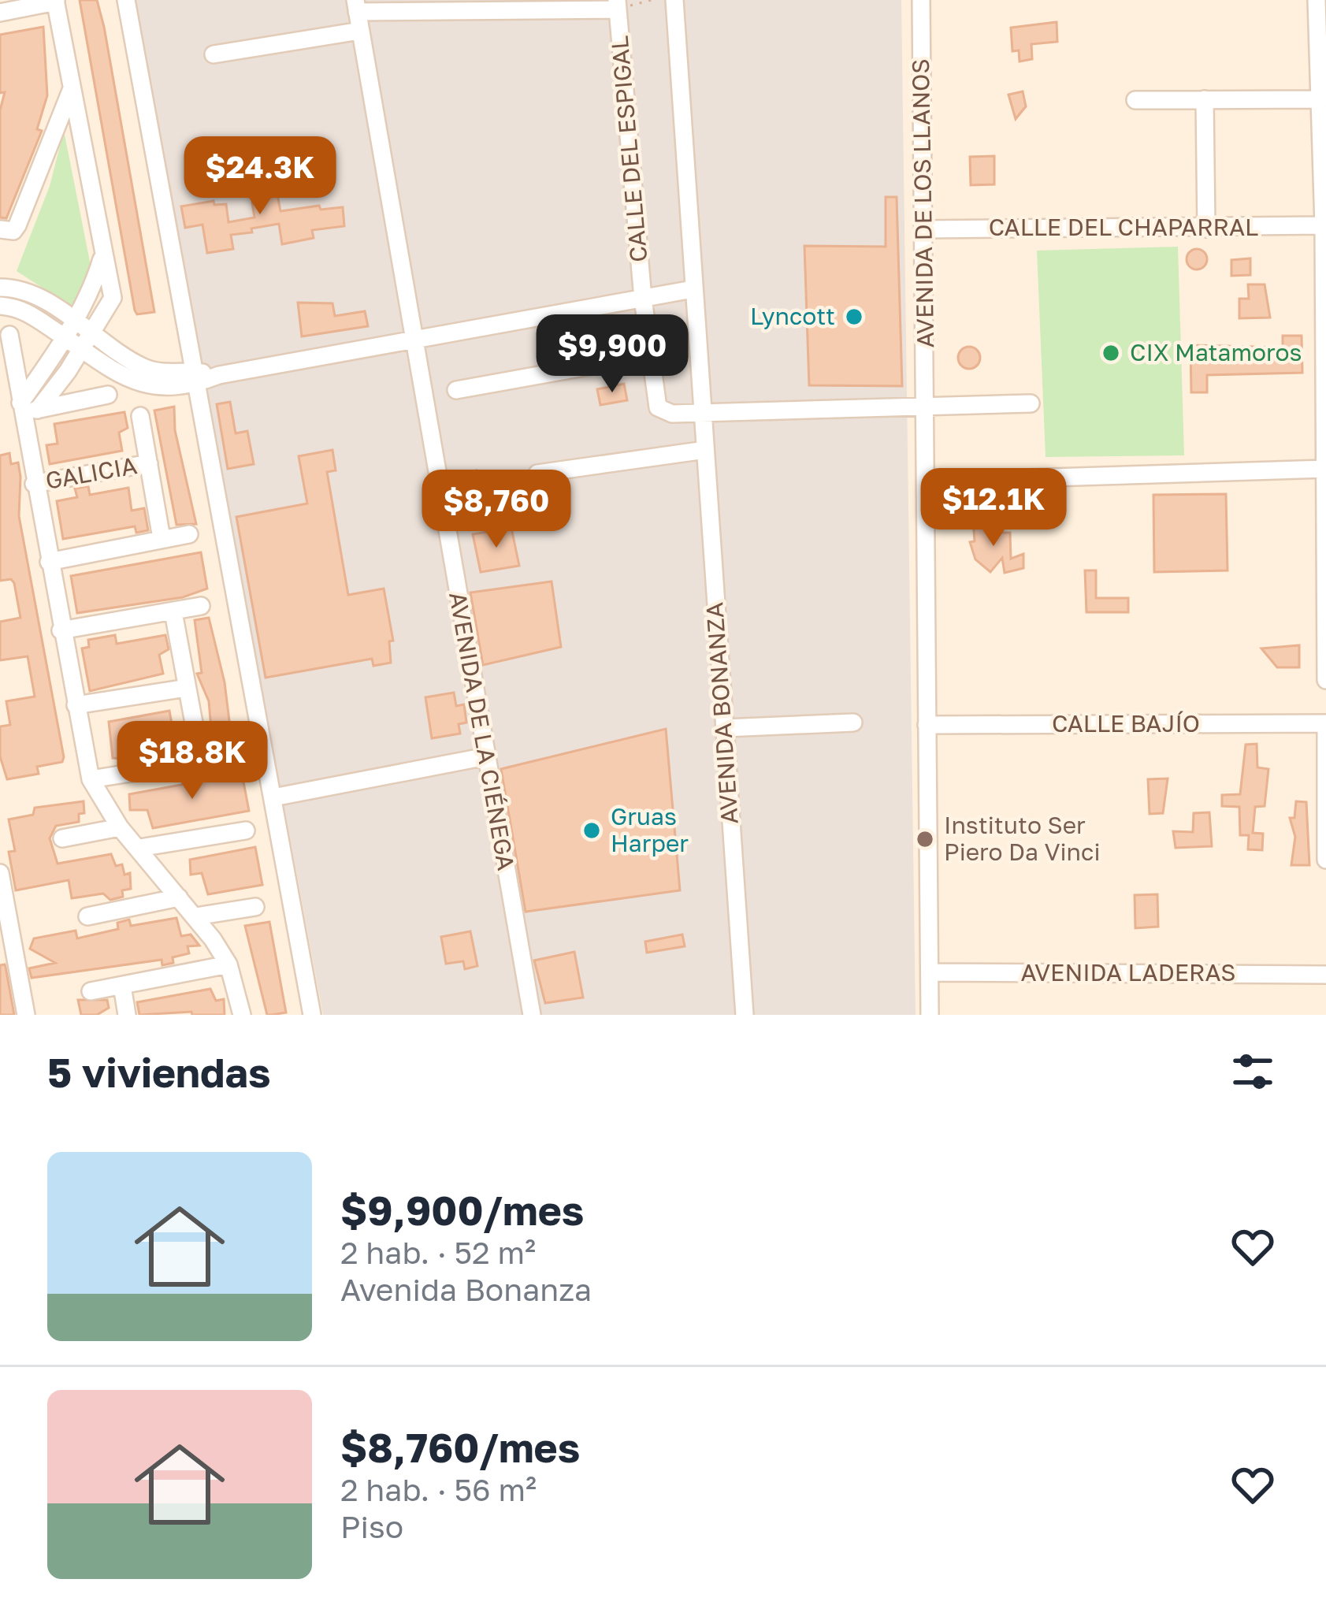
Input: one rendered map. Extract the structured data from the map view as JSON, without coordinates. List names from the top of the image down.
{
  "streets": {
    "street": [
      "CALLE DEL ESPIGAL",
      "AVENIDA DE LOS LLANOS",
      "CALLE DEL CHAPARRAL",
      "GALICIA",
      "AVENIDA BONANZA",
      "CALLE BAJÍO",
      "AVENIDA DE LA CIÉNEGA",
      "AVENIDA LADERAS"
    ]
  },
  "crossings": [
    ["AVENIDA DE LOS LLANOS", "CALLE DEL CHAPARRAL"]
  ],
  "places": [
    "Lyncott",
    "CIX Matamoros",
    "Gruas Harper",
    "Instituto Ser Piero Da Vinci"
  ],
  "page": {
    "price": [
      "$24.3K",
      "$9,900",
      "$12.1K",
      "$8,760",
      "$18.8K"
    ],
    "heading": "5 viviendas",
    "list": [
      {
        "name": "$9,900/mes",
        "note": "2 hab. · 52 m² · Avenida Bonanza"
      },
      {
        "name": "$8,760/mes",
        "note": "2 hab. · 56 m² · Piso"
      }
    ]
  }
}
